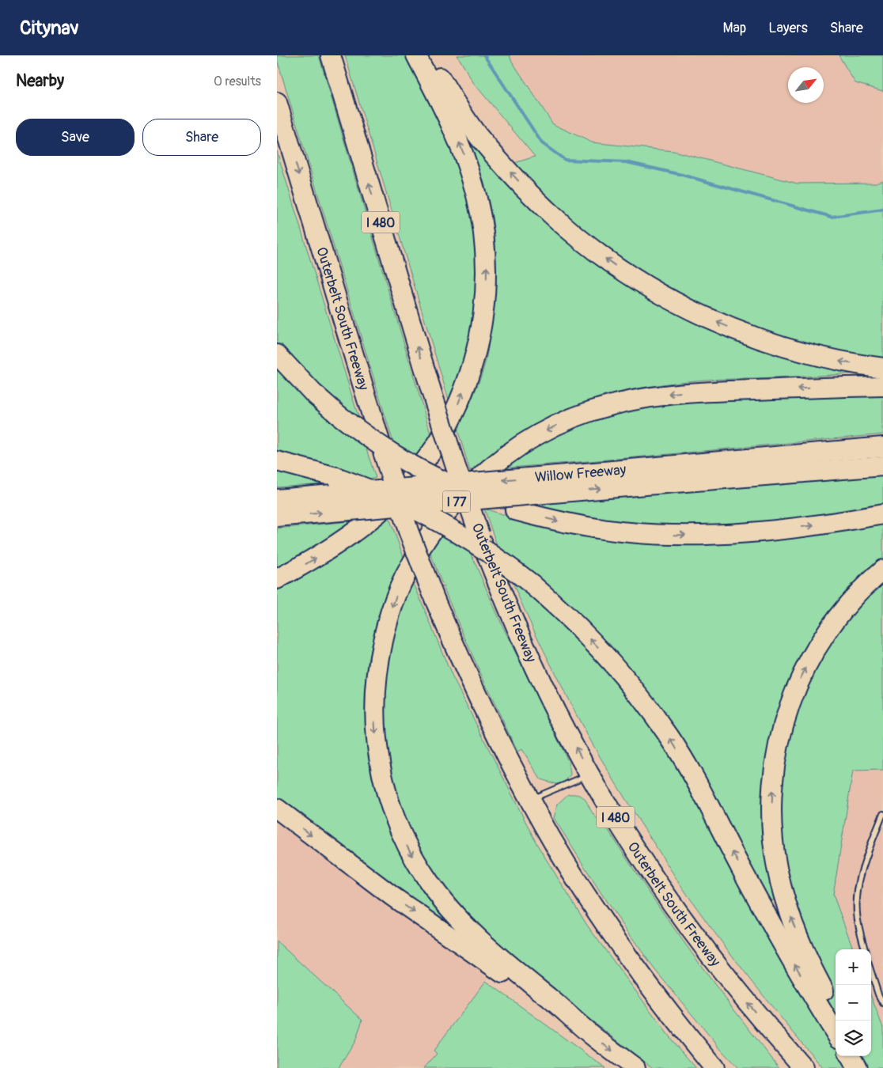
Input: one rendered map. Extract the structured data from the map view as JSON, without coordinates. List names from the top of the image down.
{
  "streets": {
    "highway": [
      "I 480",
      "Outerbelt South Freeway",
      "Willow Freeway",
      "I 77"
    ]
  },
  "north": "top right",
  "page": {
    "header": "Citynav",
    "nav": ["Map", "Layers", "Share"],
    "heading": ["Nearby", "0 results"],
    "buttons": ["Save", "Share"],
    "map_buttons": ["+", "−"]
  }
}
